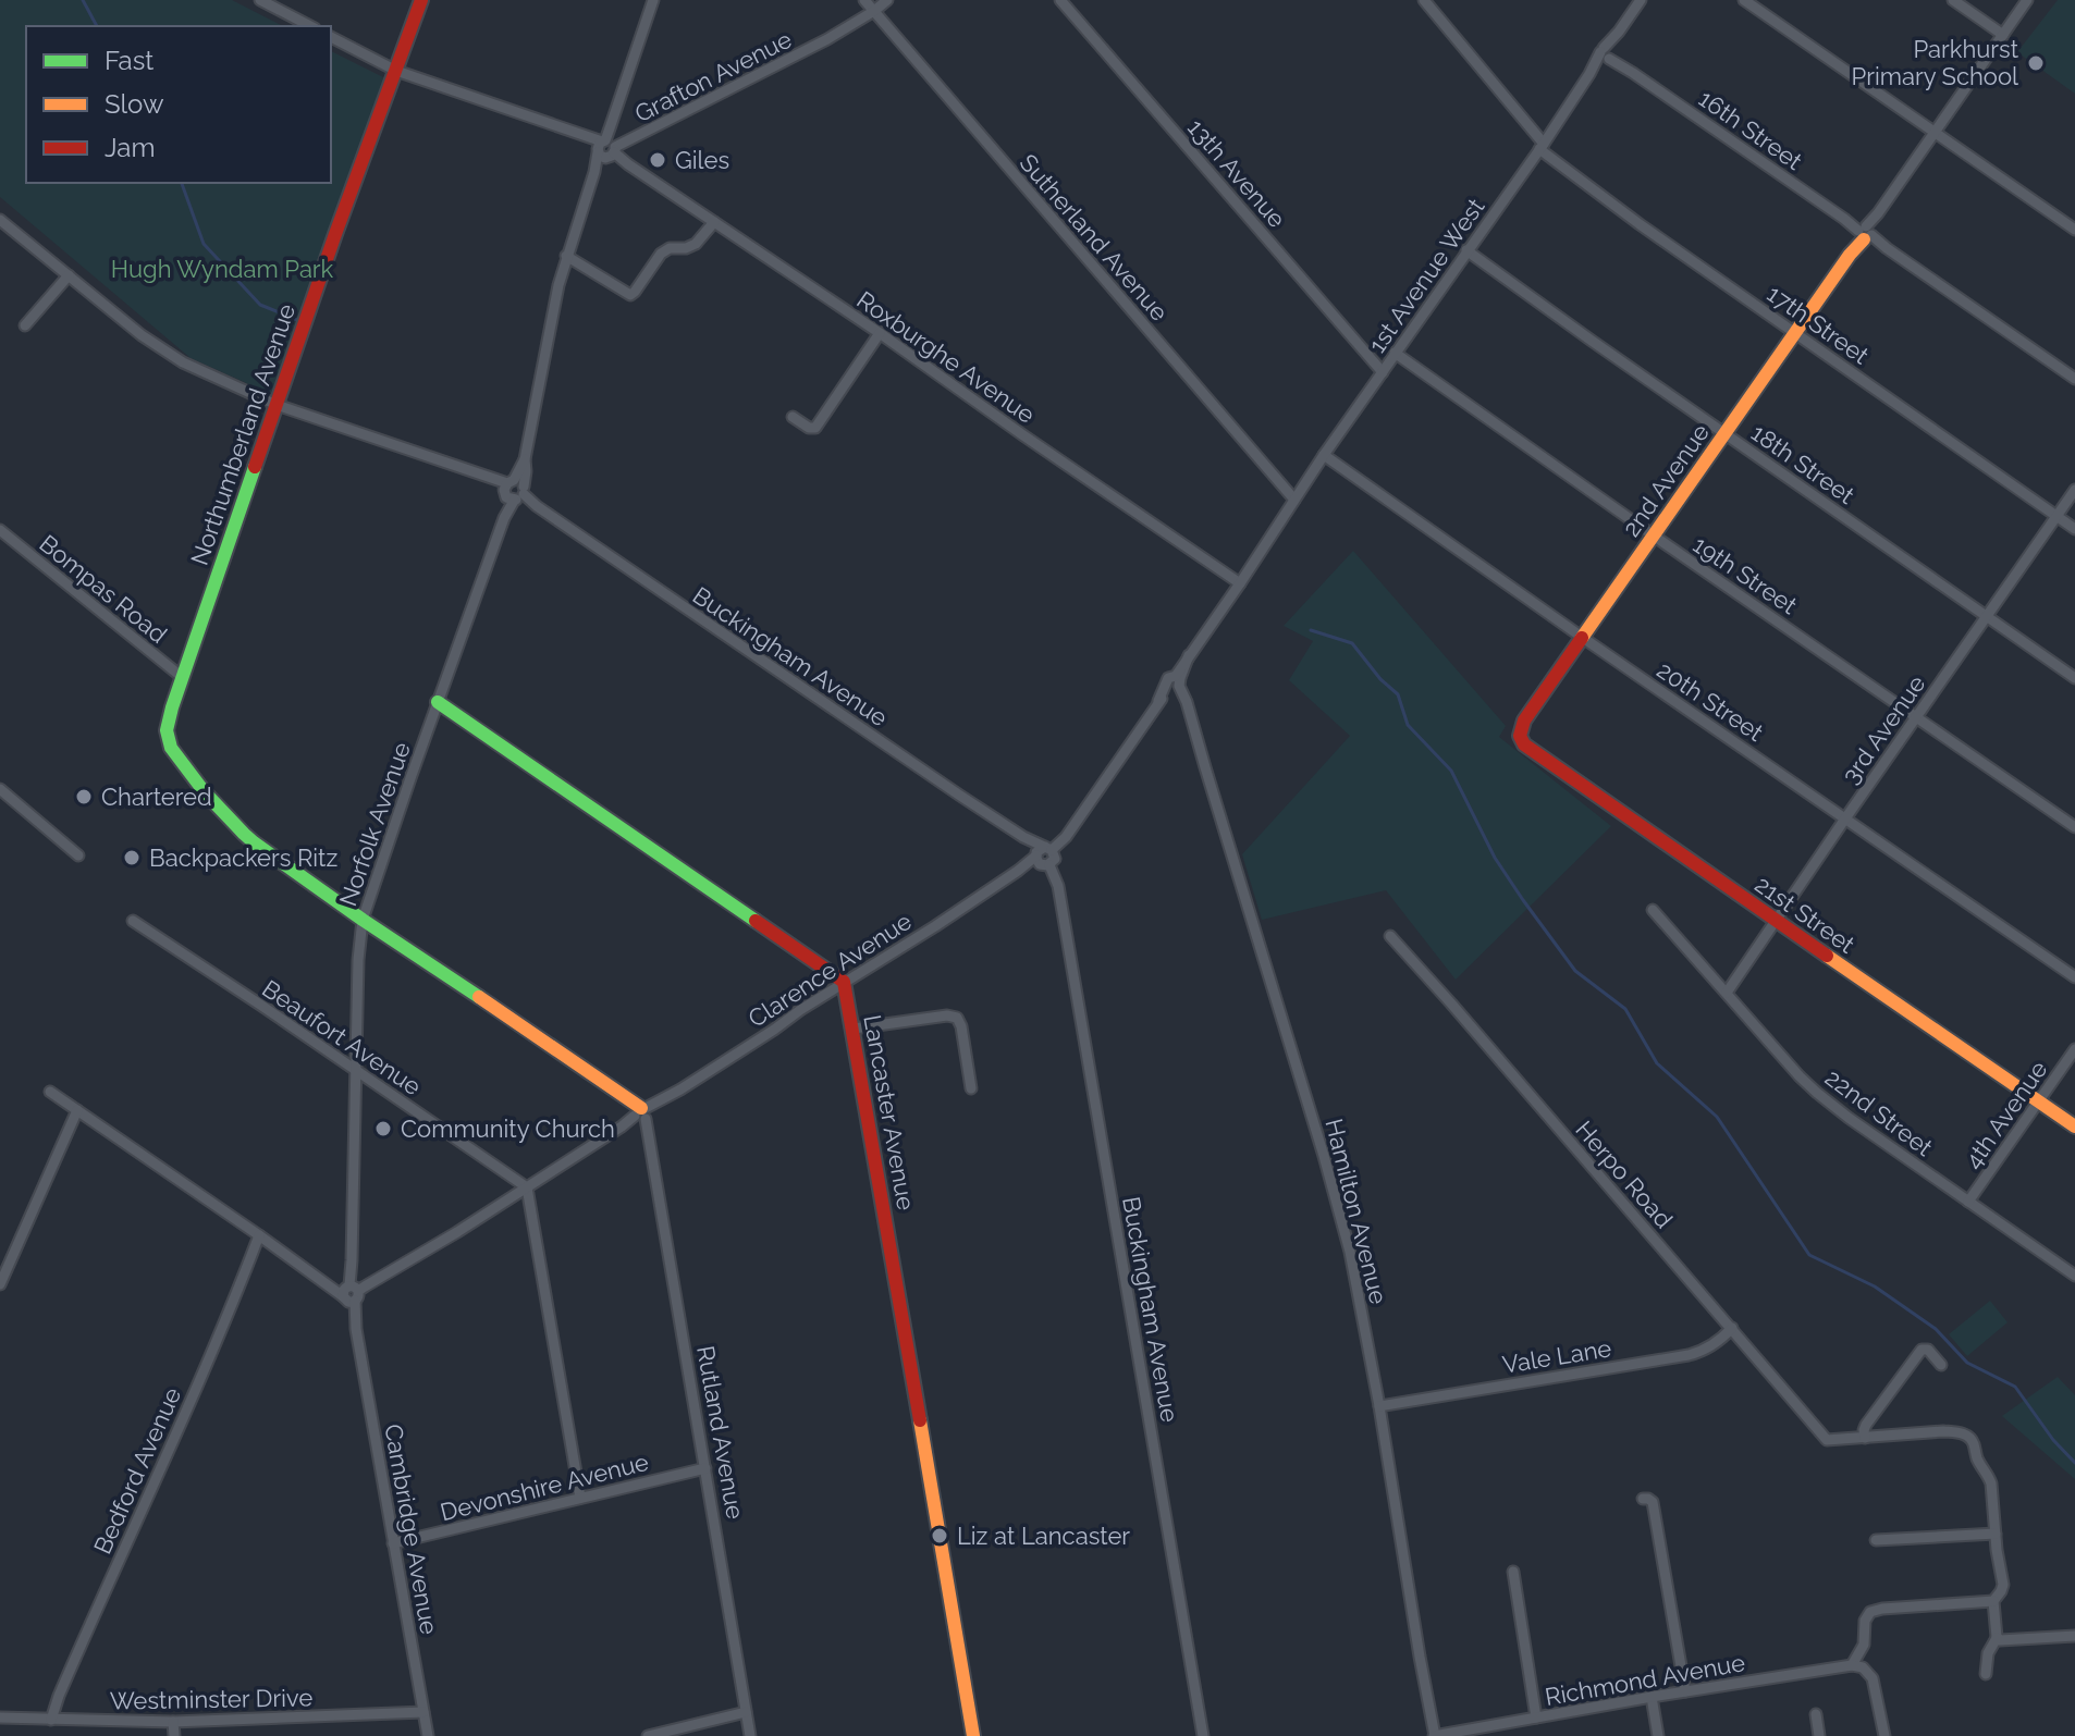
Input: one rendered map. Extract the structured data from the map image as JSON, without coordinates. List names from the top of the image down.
{
  "streets": {
    "street": [
      "Grafton Avenue",
      "16th Street",
      "13th Avenue",
      "Sutherland Avenue",
      "1st Avenue West",
      "17th Street",
      "Roxburghe Avenue",
      "Northumberland Avenue",
      "18th Street",
      "2nd Avenue",
      "19th Street",
      "Bompas Road",
      "Buckingham Avenue",
      "20th Street",
      "3rd Avenue",
      "Norfolk Avenue",
      "21st Street",
      "Clarence Avenue",
      "Beaufort Avenue",
      "Lancaster Avenue",
      "22nd Street",
      "4th Avenue",
      "Herpo Road",
      "Hamilton Avenue",
      "Vale Lane",
      "Rutland Avenue",
      "Bedford Avenue",
      "Devonshire Avenue",
      "Cambridge Avenue",
      "Richmond Avenue",
      "Westminster Drive"
    ]
  },
  "crossings": [
    ["Grafton Avenue", "Sutherland Avenue"],
    ["Grafton Avenue", "Roxburghe Avenue"],
    ["16th Street", "1st Avenue West"],
    ["16th Street", "2nd Avenue"],
    ["13th Avenue", "1st Avenue West"],
    ["Sutherland Avenue", "1st Avenue West"],
    ["Sutherland Avenue", "Clarence Avenue"],
    ["1st Avenue West", "17th Street"],
    ["1st Avenue West", "18th Street"],
    ["1st Avenue West", "19th Street"],
    ["1st Avenue West", "20th Street"],
    ["1st Avenue West", "Clarence Avenue"],
    ["17th Street", "2nd Avenue"],
    ["17th Street", "3rd Avenue"],
    ["Roxburghe Avenue", "Northumberland Avenue"],
    ["Roxburghe Avenue", "Clarence Avenue"],
    ["Northumberland Avenue", "Bompas Road"],
    ["Northumberland Avenue", "Norfolk Avenue"],
    ["18th Street", "2nd Avenue"],
    ["18th Street", "3rd Avenue"],
    ["2nd Avenue", "19th Street"],
    ["2nd Avenue", "20th Street"],
    ["2nd Avenue", "21st Street"],
    ["19th Street", "3rd Avenue"],
    ["Buckingham Avenue", "Norfolk Avenue"],
    ["Buckingham Avenue", "Clarence Avenue"],
    ["20th Street", "3rd Avenue"],
    ["3rd Avenue", "21st Street"],
    ["3rd Avenue", "22nd Street"],
    ["Norfolk Avenue", "Clarence Avenue"],
    ["Norfolk Avenue", "Beaufort Avenue"],
    ["Norfolk Avenue", "Cambridge Avenue"],
    ["21st Street", "4th Avenue"],
    ["Clarence Avenue", "Beaufort Avenue"],
    ["Clarence Avenue", "Lancaster Avenue"],
    ["Clarence Avenue", "Hamilton Avenue"],
    ["Clarence Avenue", "Rutland Avenue"],
    ["Clarence Avenue", "Cambridge Avenue"],
    ["22nd Street", "4th Avenue"],
    ["Herpo Road", "Vale Lane"],
    ["Hamilton Avenue", "Vale Lane"],
    ["Hamilton Avenue", "Richmond Avenue"],
    ["Rutland Avenue", "Devonshire Avenue"],
    ["Bedford Avenue", "Westminster Drive"],
    ["Devonshire Avenue", "Cambridge Avenue"],
    ["Cambridge Avenue", "Westminster Drive"]
  ],
  "parks": ["Hugh Wyndam Park"],
  "places": [
    "Parkhurst Primary School",
    "Giles",
    "Chartered",
    "Backpackers Ritz",
    "Community Church",
    "Liz at Lancaster"
  ],
  "legend": ["Fast", "Slow", "Jam"]
}
